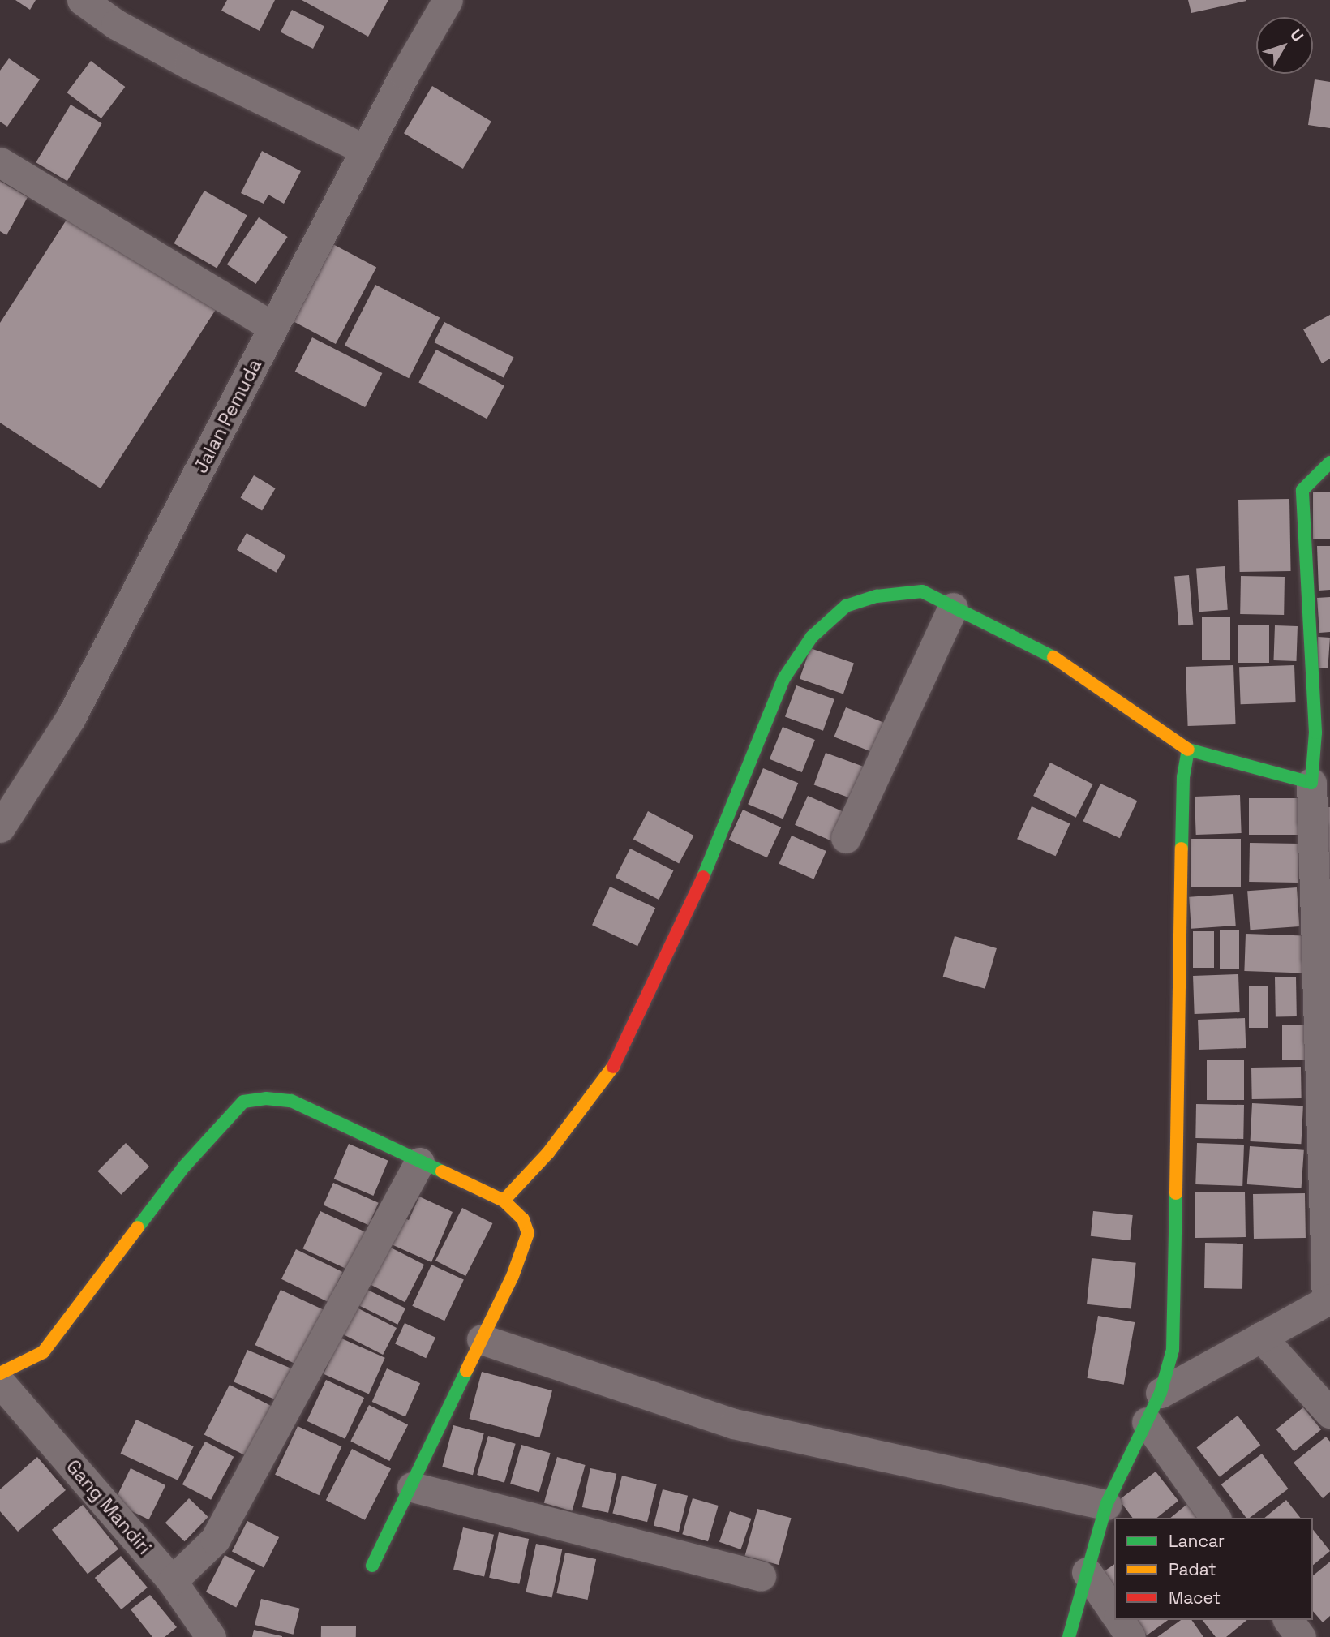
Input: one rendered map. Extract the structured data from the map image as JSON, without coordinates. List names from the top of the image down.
{
  "streets": {
    "street": ["Jalan Pemuda", "Gang Mandiri"]
  },
  "legend": ["Lancar", "Padat", "Macet"],
  "north": "top right"
}
